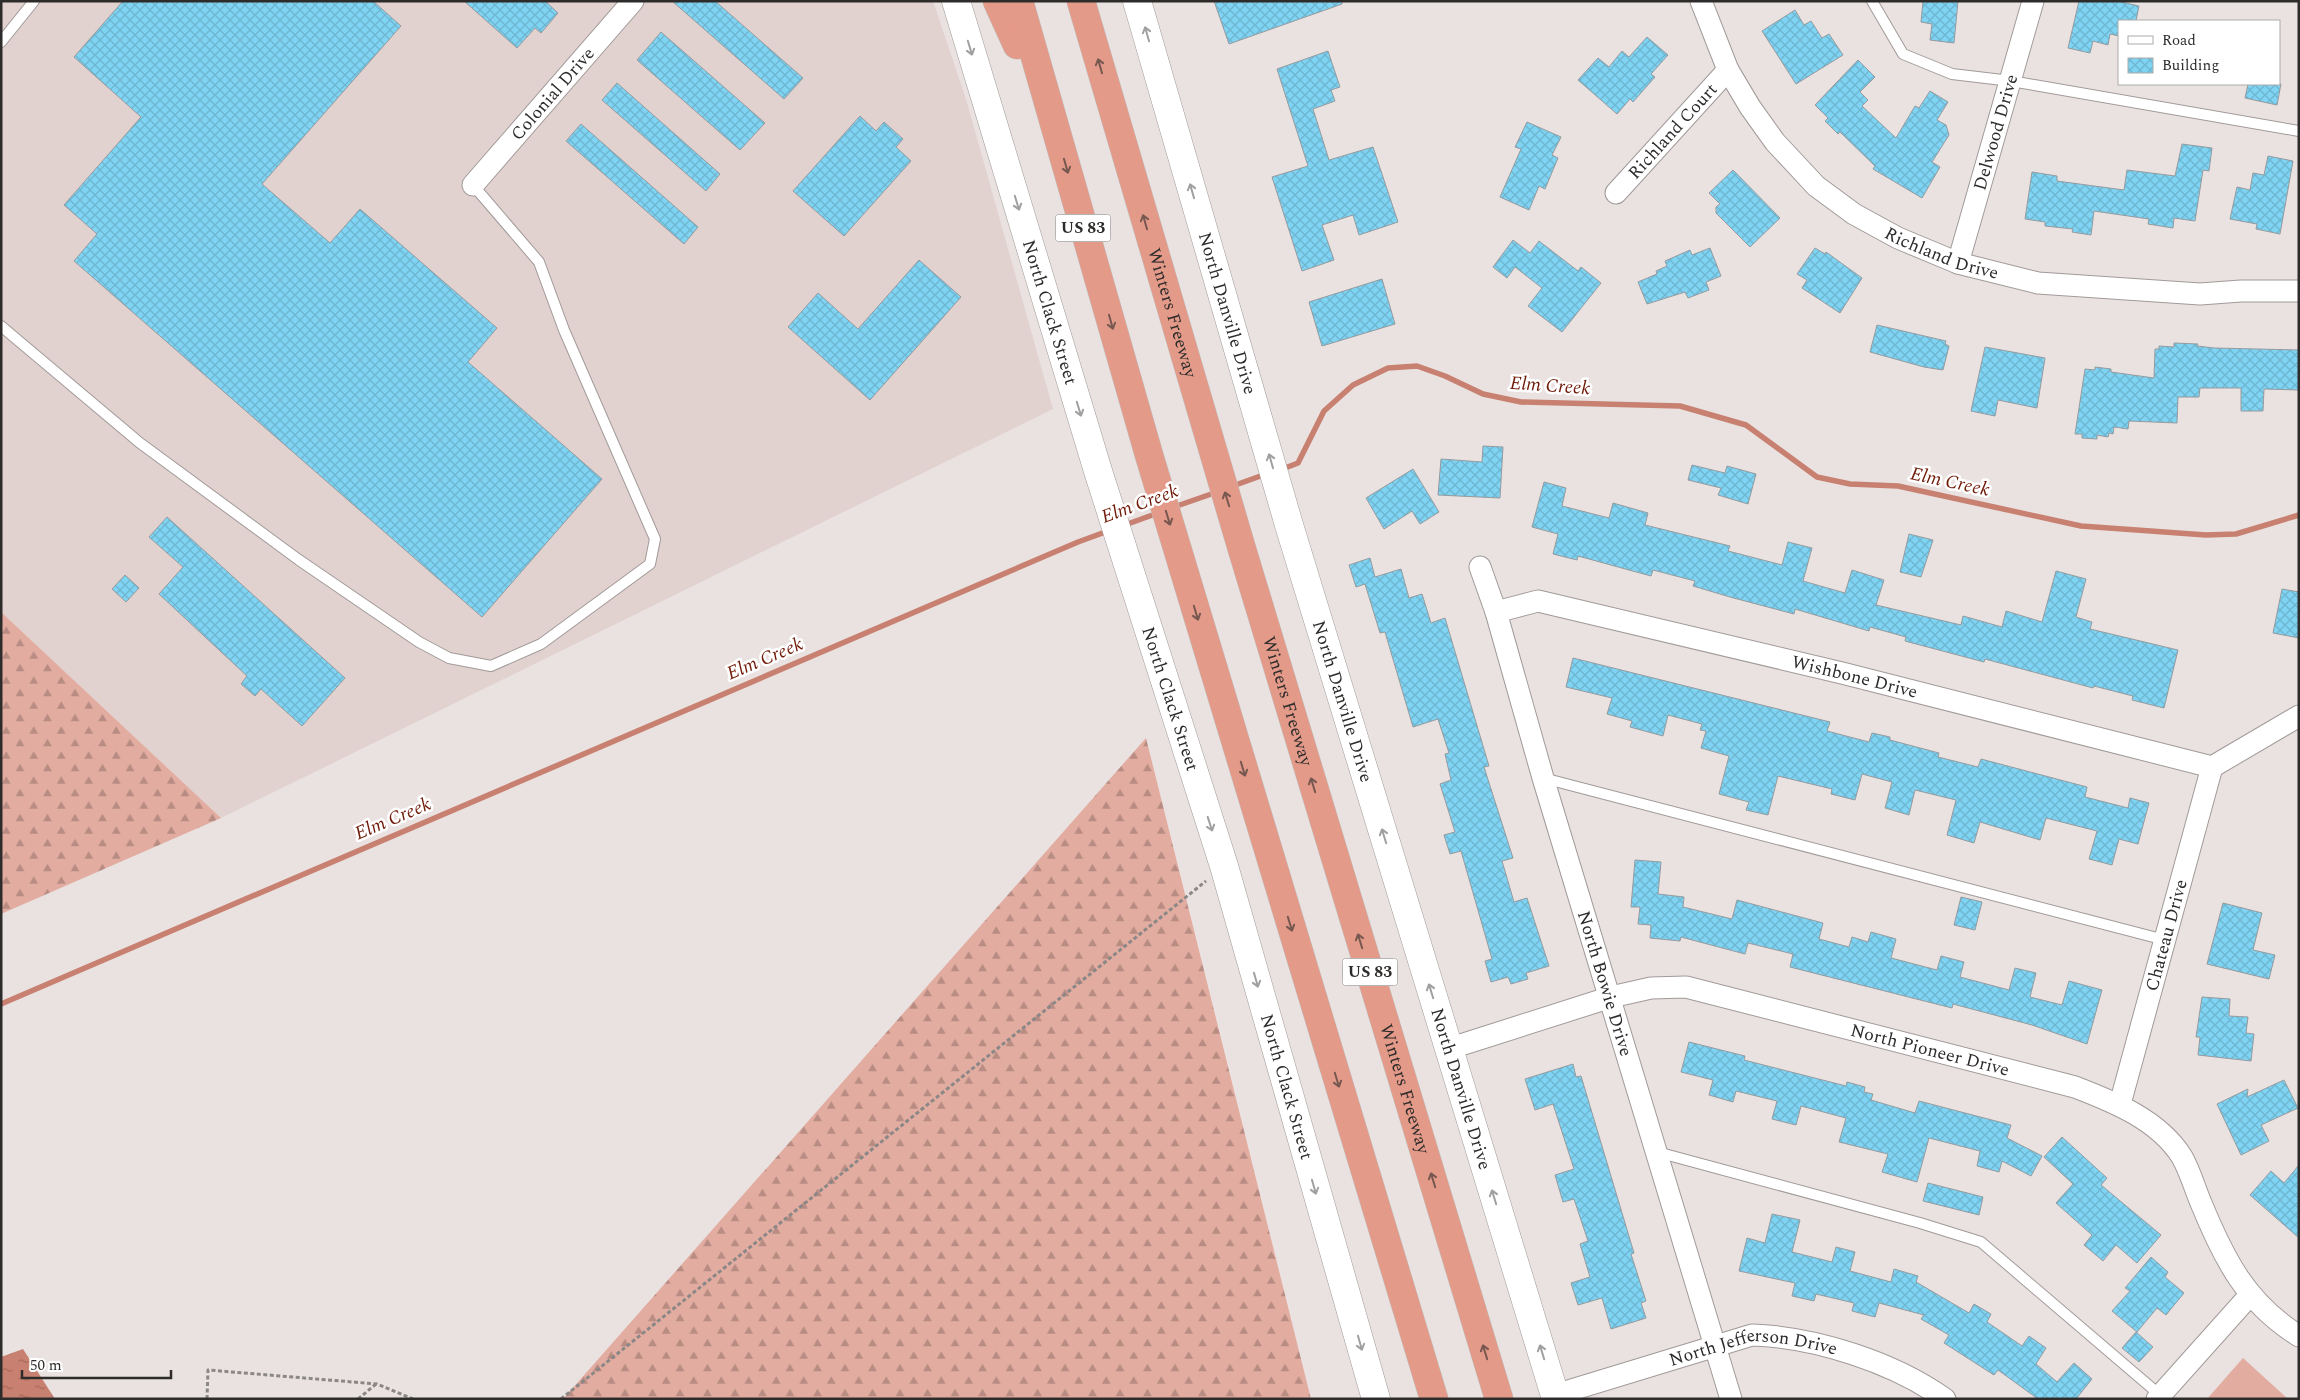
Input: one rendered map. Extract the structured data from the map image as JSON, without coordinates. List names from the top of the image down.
{
  "streets": {
    "highway": ["US 83", "Winters Freeway"],
    "main road": ["North Clack Street", "North Danville Drive"],
    "street": [
      "Colonial Drive",
      "Richland Court",
      "Delwood Drive",
      "Richland Drive",
      "Wishbone Drive",
      "Chateau Drive",
      "North Bowie Drive",
      "North Pioneer Drive",
      "North Jefferson Drive"
    ]
  },
  "crossings": [
    ["Richland Court", "Richland Drive"],
    ["Delwood Drive", "Richland Drive"],
    ["North Danville Drive", "North Pioneer Drive"],
    ["North Danville Drive", "North Jefferson Drive"],
    ["Wishbone Drive", "Chateau Drive"],
    ["Wishbone Drive", "North Bowie Drive"],
    ["Chateau Drive", "North Pioneer Drive"],
    ["North Bowie Drive", "North Pioneer Drive"],
    ["North Bowie Drive", "North Jefferson Drive"]
  ],
  "one_way": ["North Clack Street", "North Danville Drive"],
  "water": ["Elm Creek"],
  "legend": ["Road", "Building"],
  "scale_bar": "50 m"
}
